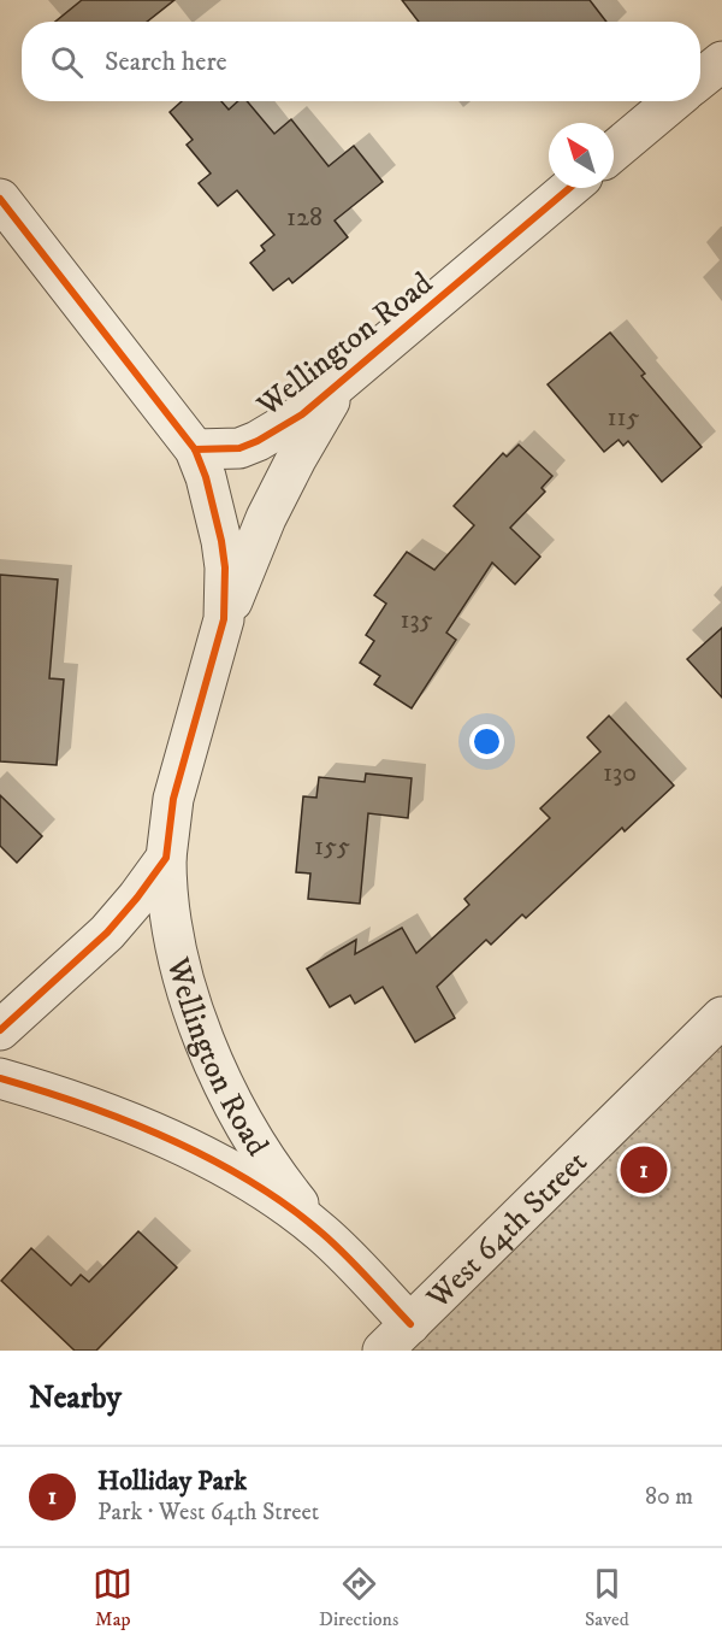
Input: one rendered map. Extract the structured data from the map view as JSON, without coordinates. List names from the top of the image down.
{
  "streets": {
    "street": ["Wellington Road", "West 64th Street"]
  },
  "crossings": [
    ["Wellington Road", "West 64th Street"]
  ],
  "house_numbers": [
    "128",
    "115",
    "135",
    "130",
    "155"
  ],
  "north": "top left",
  "page": {
    "search": "Search here",
    "pins": "1",
    "heading": "Nearby",
    "list": [
      {
        "mark": "1",
        "name": "Holliday Park",
        "note": "Park · West 64th Street",
        "value": "80 m"
      }
    ],
    "nav": ["Map", "Directions", "Saved"]
  }
}
